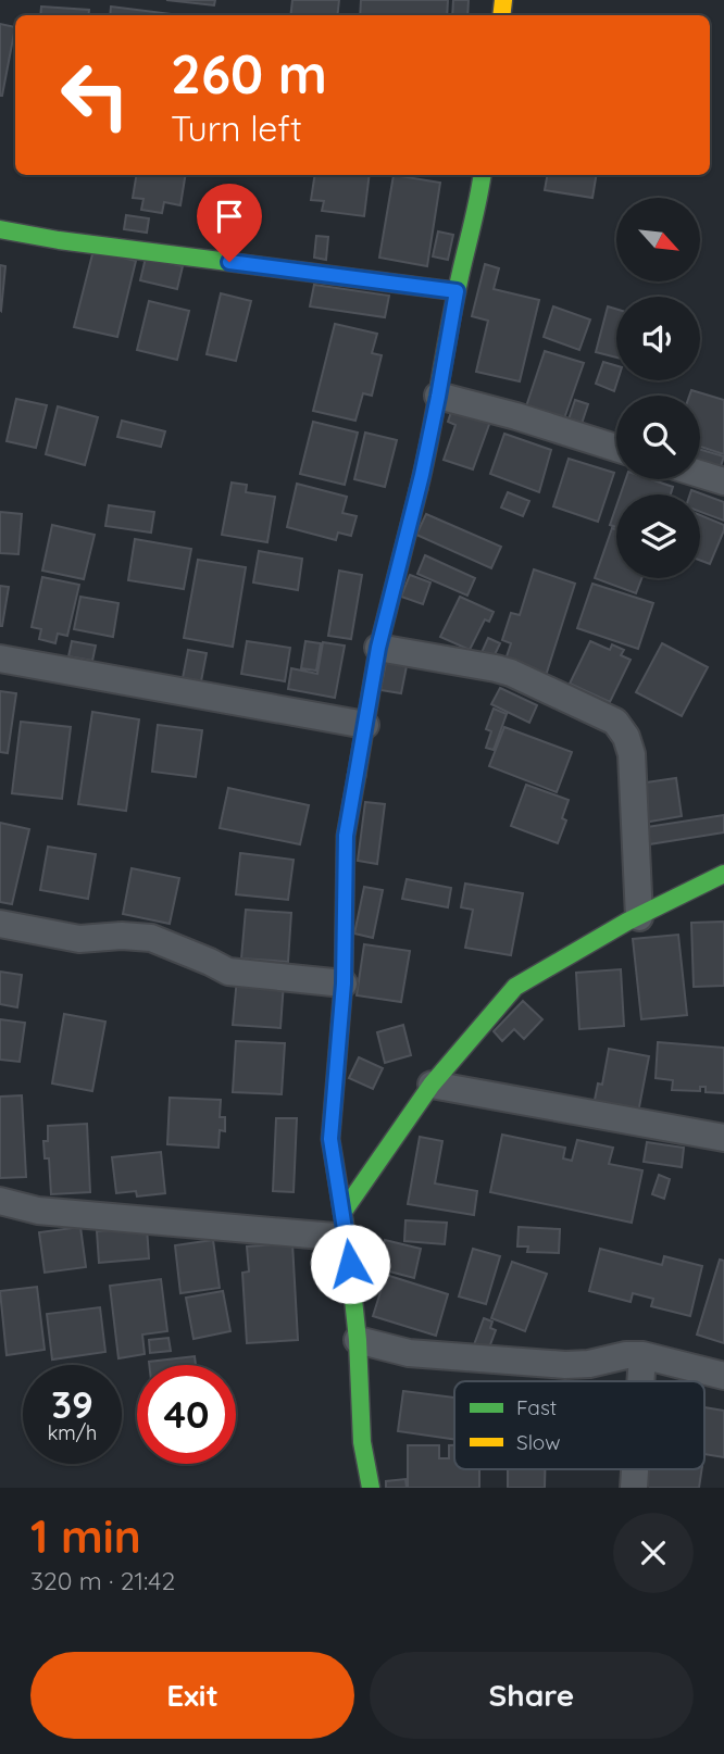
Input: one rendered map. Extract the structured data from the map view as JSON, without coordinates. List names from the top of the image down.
{
  "legend": ["Fast", "Slow"],
  "north": "bottom right",
  "page": {
    "turn": ["260 m", "Turn left"],
    "speed": "39 km/h",
    "limit": "40",
    "heading": ["1 min", "320 m · 21:42"],
    "buttons": ["Exit", "Share"]
  }
}
